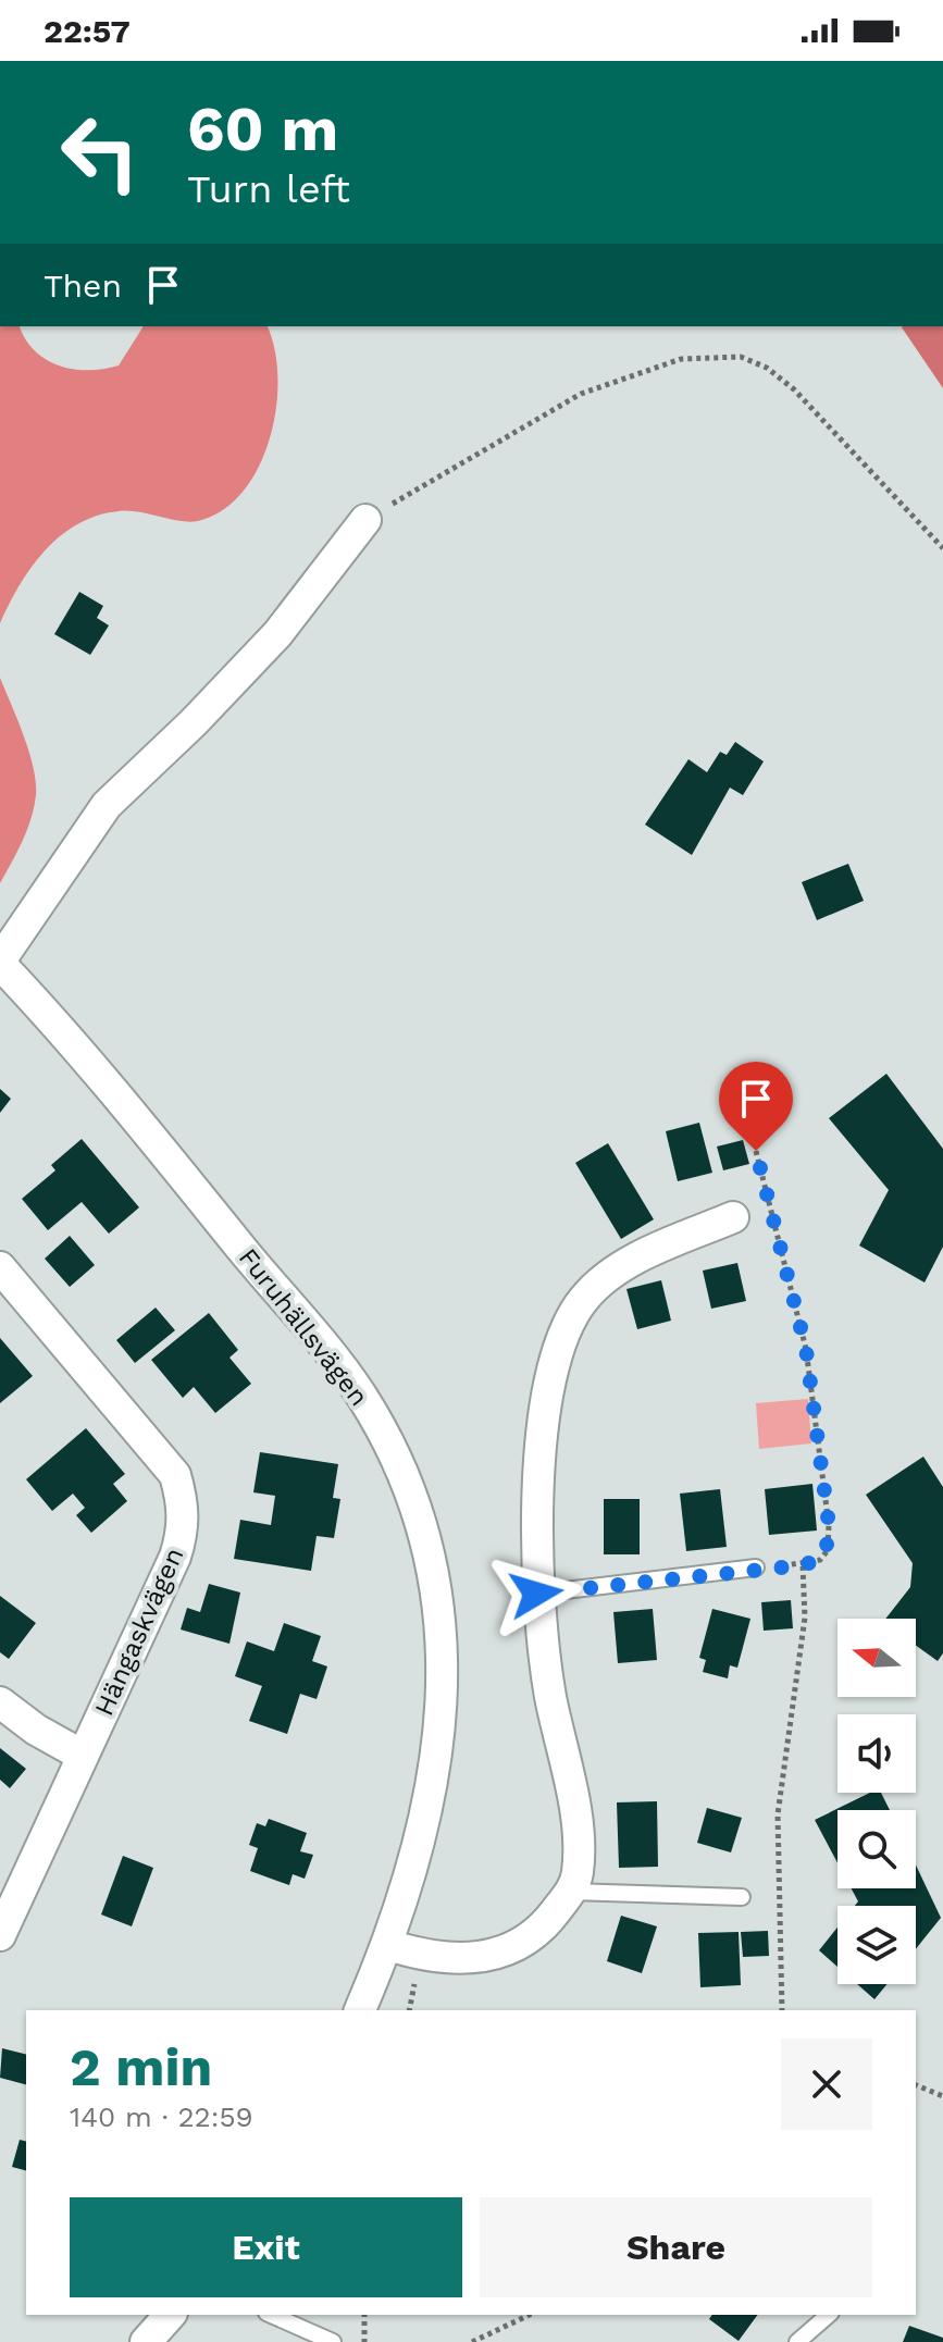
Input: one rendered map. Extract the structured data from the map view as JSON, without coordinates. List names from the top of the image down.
{
  "streets": {
    "street": ["Furuhällsvägen", "Hängaskvägen"]
  },
  "north": "left",
  "page": {
    "status": "22:57",
    "turn": ["60 m", "Turn left"],
    "then": "Then",
    "heading": ["2 min", "140 m · 22:59"],
    "buttons": ["Exit", "Share"]
  }
}
